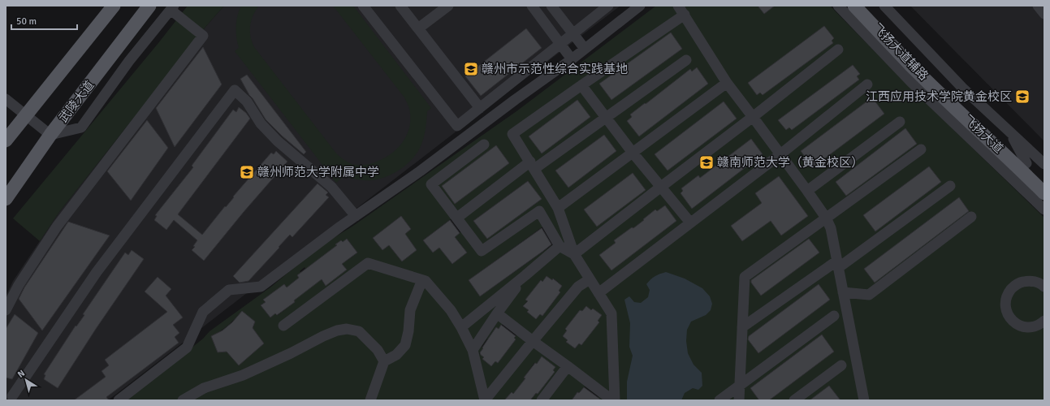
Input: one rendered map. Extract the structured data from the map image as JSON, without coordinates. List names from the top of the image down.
{
  "streets": {
    "main road": ["武陵大道", "飞扬大道"],
    "street": ["飞扬大道辅路"]
  },
  "places": {
    "school or university": [
      "赣州市示范性综合实践基地",
      "江西应用技术学院黄金校区",
      "赣南师范大学（黄金校区）",
      "赣州师范大学附属中学"
    ]
  },
  "scale_bar": "50 m",
  "north": "top left"
}
